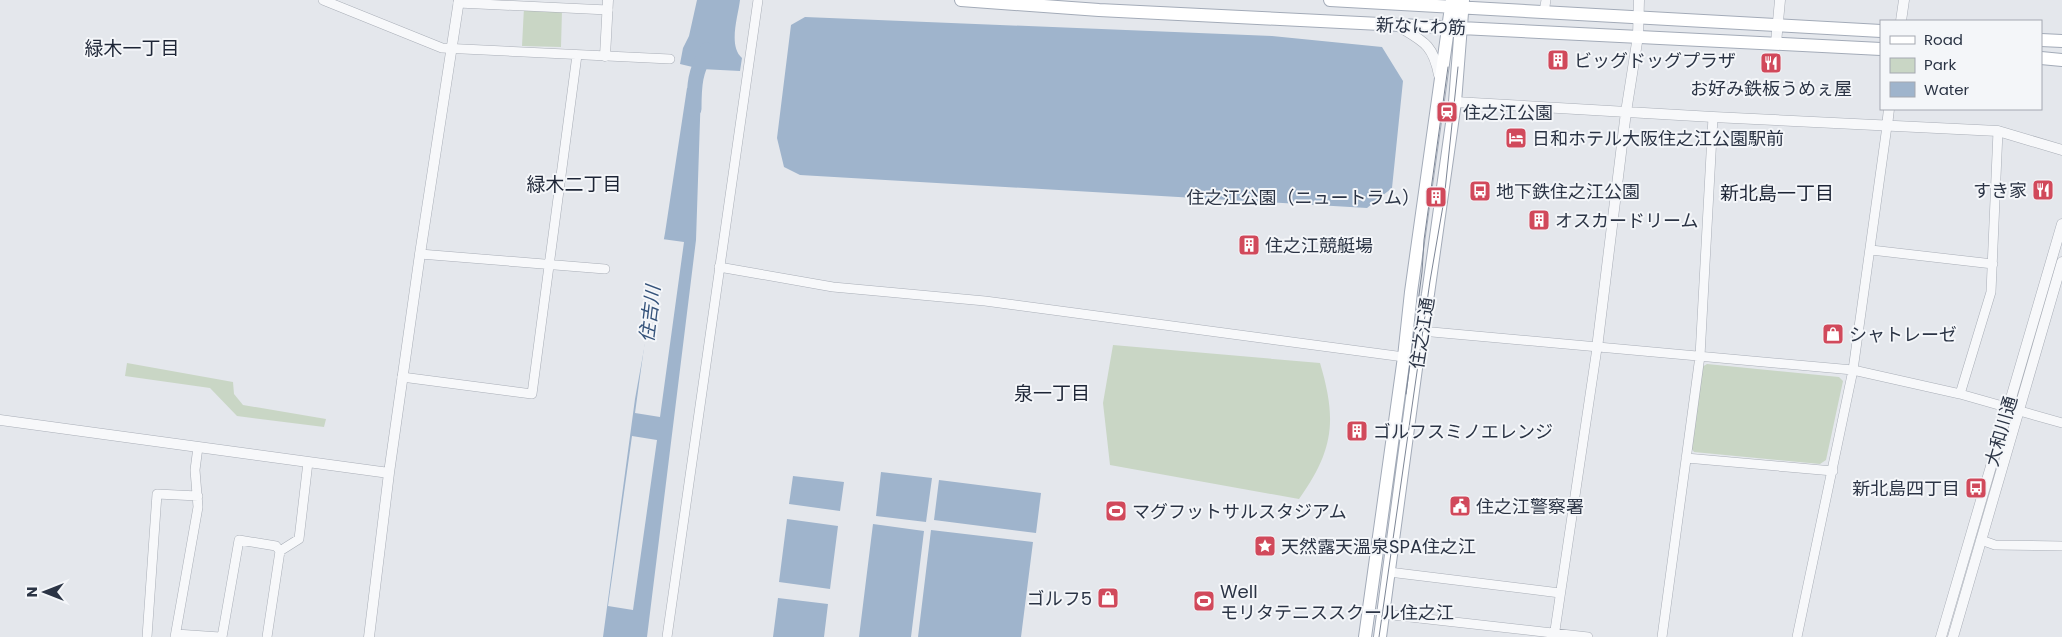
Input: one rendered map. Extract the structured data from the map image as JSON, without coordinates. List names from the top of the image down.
{
  "streets": {
    "main road": ["新なにわ筋", "住之江通"],
    "street": ["大和川通"]
  },
  "crossings": [
    ["新なにわ筋", "住之江通"]
  ],
  "districts": [
    "緑木一丁目",
    "緑木二丁目",
    "新北島一丁目",
    "泉一丁目"
  ],
  "water": ["住吉川"],
  "places": {
    "building": [
      "ビッグドッグプラザ",
      "住之江公園（ニュートラム）",
      "オスカードリーム",
      "住之江競艇場",
      "ゴルフスミノエレンジ"
    ],
    "restaurant": ["お好み鉄板うめぇ屋", "すき家"],
    "station": ["住之江公園"],
    "hotel": ["日和ホテル大阪住之江公園駅前"],
    "bus stop": ["地下鉄住之江公園", "新北島四丁目"],
    "shop": ["シャトレーゼ", "ゴルフ5"],
    "public building": ["住之江警察署"],
    "sports": ["マグフットサルスタジアム", "Well モリタテニススクール住之江"],
    "place": ["天然露天溫泉SPA住之江"]
  },
  "legend": ["Road", "Park", "Water"],
  "north": "left"
}
